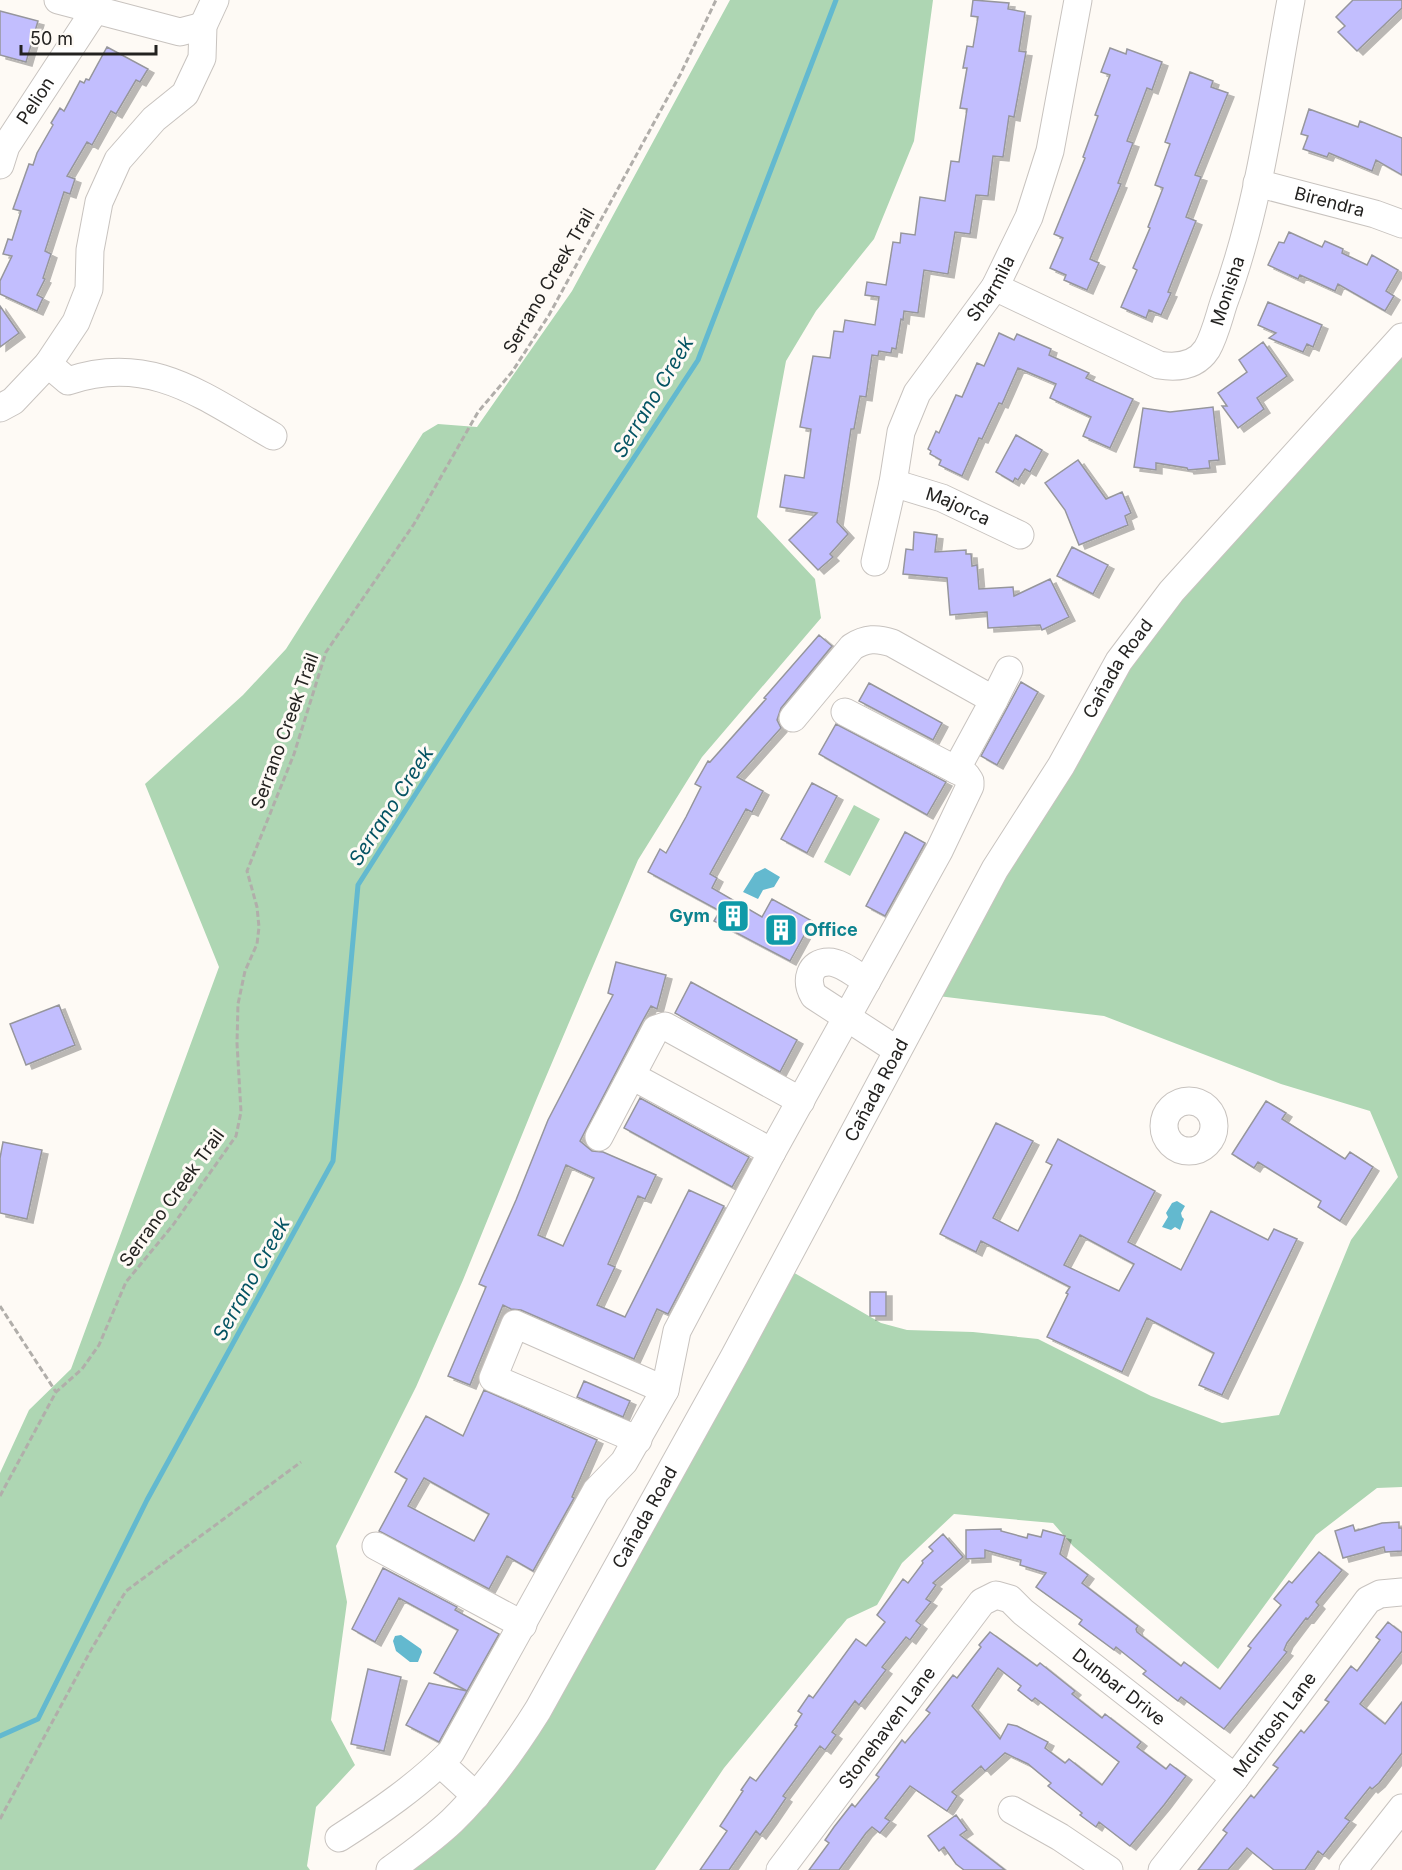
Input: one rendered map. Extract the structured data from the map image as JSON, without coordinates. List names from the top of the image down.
{
  "streets": {
    "street": [
      "Pelion",
      "Birendra",
      "Sharmila",
      "Monisha",
      "Majorca",
      "Cañada Road",
      "Dunbar Drive",
      "McIntosh Lane",
      "Stonehaven Lane"
    ],
    "path": ["Serrano Creek Trail"]
  },
  "crossings": [
    ["Birendra", "Monisha"],
    ["Sharmila", "Monisha"],
    ["Sharmila", "Majorca"],
    ["Dunbar Drive", "McIntosh Lane"],
    ["Dunbar Drive", "Stonehaven Lane"]
  ],
  "water": ["Serrano Creek"],
  "places": {
    "building": ["Gym", "Office"]
  },
  "scale_bar": "50 m"
}
